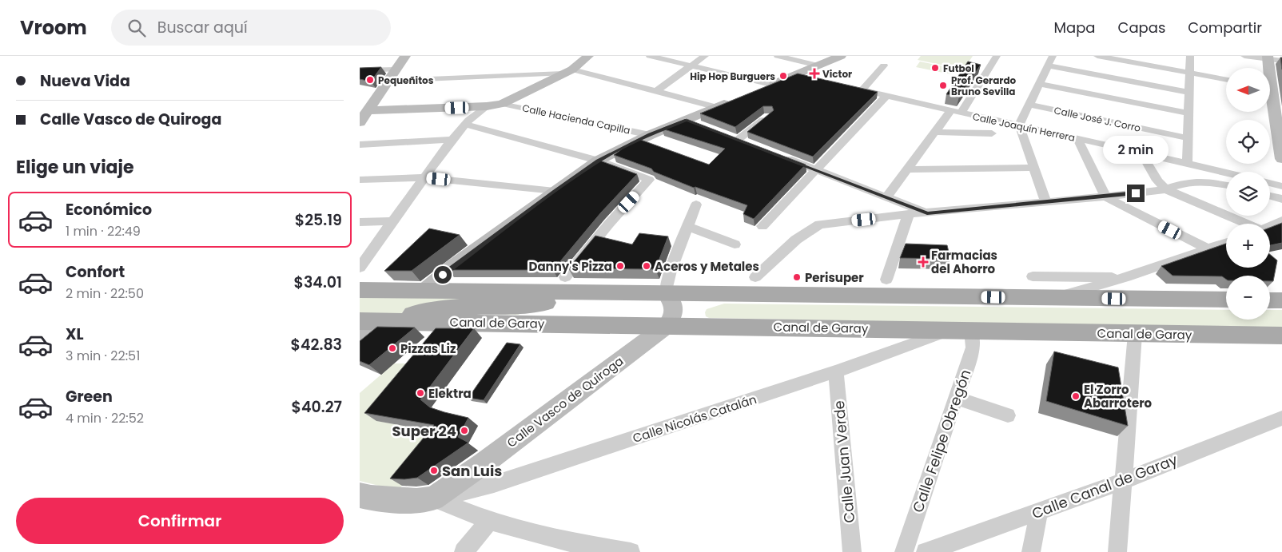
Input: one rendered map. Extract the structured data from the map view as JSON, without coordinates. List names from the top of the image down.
{
  "streets": {
    "main road": ["Canal de Garay"],
    "street": [
      "Calle Hacienda Capilla",
      "Calle José J. Corro",
      "Calle Joaquín Herrera",
      "Calle Vasco de Quiroga",
      "Calle Nicolás Catalán",
      "Calle Felipe Obregón",
      "Calle Juan Verde",
      "Calle Canal de Garay"
    ]
  },
  "crossings": [
    ["Canal de Garay", "Calle Vasco de Quiroga"],
    ["Canal de Garay", "Calle Nicolás Catalán"],
    ["Canal de Garay", "Calle Felipe Obregón"],
    ["Calle Vasco de Quiroga", "Calle Nicolás Catalán"],
    ["Calle Nicolás Catalán", "Calle Felipe Obregón"],
    ["Calle Nicolás Catalán", "Calle Juan Verde"]
  ],
  "places": {
    "other": [
      "Futbol",
      "Hip Hop Burguers",
      "Pequeñitos",
      "Prof. Gerardo Bruno Sevilla",
      "Danny's Pizza",
      "Aceros y Metales",
      "Perisuper",
      "Pizzas Liz",
      "Elektra",
      "El Zorro Abarrotero",
      "Super 24",
      "San Luis"
    ],
    "health": ["Victor", "Farmacias del Ahorro"]
  },
  "north": "left",
  "page": {
    "header": "Vroom",
    "search": "Buscar aquí",
    "nav": ["Mapa", "Capas", "Compartir"],
    "banner": ["Nueva Vida", "Calle Vasco de Quiroga"],
    "map_buttons": ["+", "−"],
    "bubble": "2 min",
    "heading": "Elige un viaje",
    "list": [
      {
        "name": "Económico",
        "note": "1 min · 22:49",
        "value": "$25.19"
      },
      {
        "name": "Confort",
        "note": "2 min · 22:50",
        "value": "$34.01"
      },
      {
        "name": "XL",
        "note": "3 min · 22:51",
        "value": "$42.83"
      },
      {
        "name": "Green",
        "note": "4 min · 22:52",
        "value": "$40.27"
      }
    ],
    "buttons": "Confirmar"
  }
}
